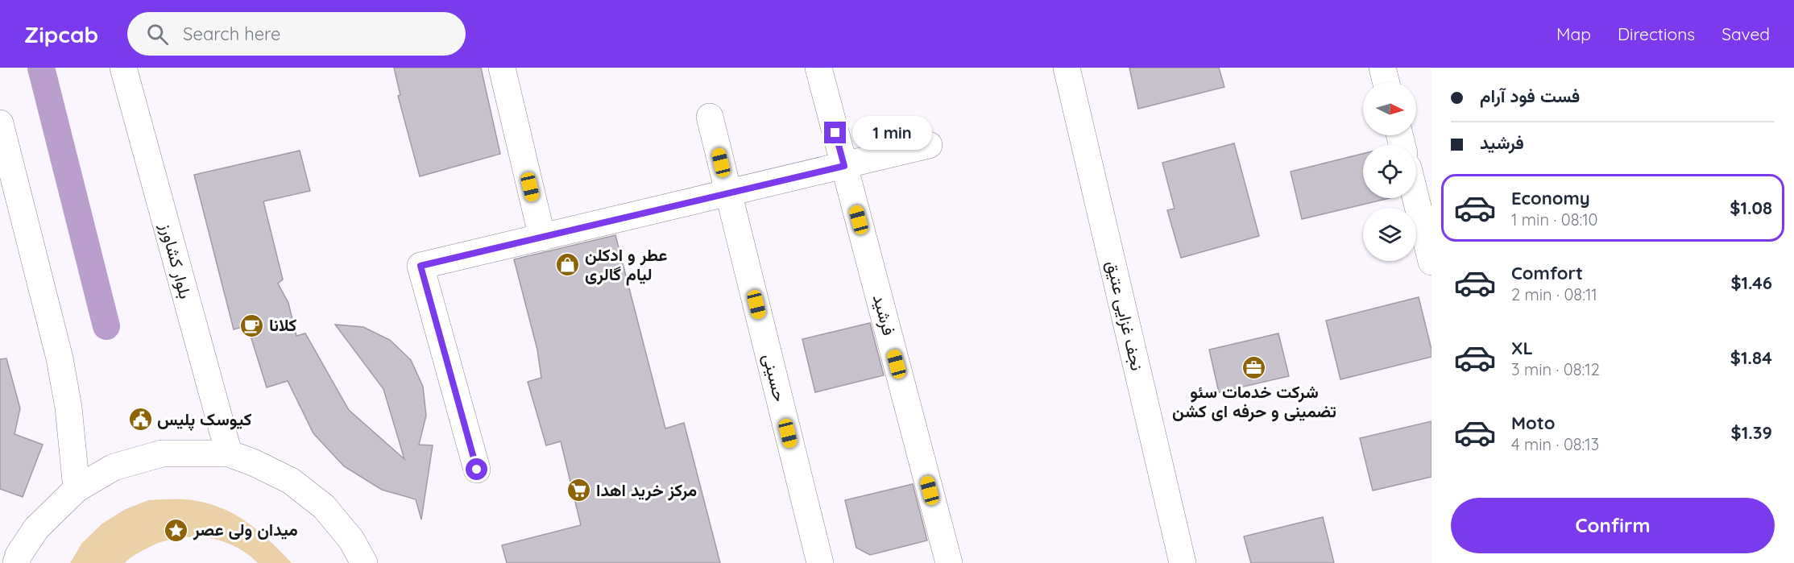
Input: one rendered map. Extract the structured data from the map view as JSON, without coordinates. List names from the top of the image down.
{
  "streets": {
    "street": [
      "بلوار کشاورز",
      "فرشید",
      "نجف غزایی عتیق",
      "حسینی"
    ]
  },
  "places": {
    "shop": ["عطر و ادکلن لیام گالری"],
    "cafe": ["کلانا"],
    "office": ["شرکت خدمات سئو تضمینی و حرفه ای کشن"],
    "public building": ["کیوسک پلیس"],
    "supermarket": ["مرکز خرید اهدا"],
    "place": ["میدان ولی عصر"]
  },
  "north": "right",
  "page": {
    "header": "Zipcab",
    "search": "Search here",
    "nav": ["Map", "Directions", "Saved"],
    "banner": ["فست فود آرام", "فرشید"],
    "bubble": "1 min",
    "list": [
      {
        "name": "Economy",
        "note": "1 min · 08:10",
        "value": "$1.08"
      },
      {
        "name": "Comfort",
        "note": "2 min · 08:11",
        "value": "$1.46"
      },
      {
        "name": "XL",
        "note": "3 min · 08:12",
        "value": "$1.84"
      },
      {
        "name": "Moto",
        "note": "4 min · 08:13",
        "value": "$1.39"
      }
    ],
    "buttons": "Confirm"
  }
}
